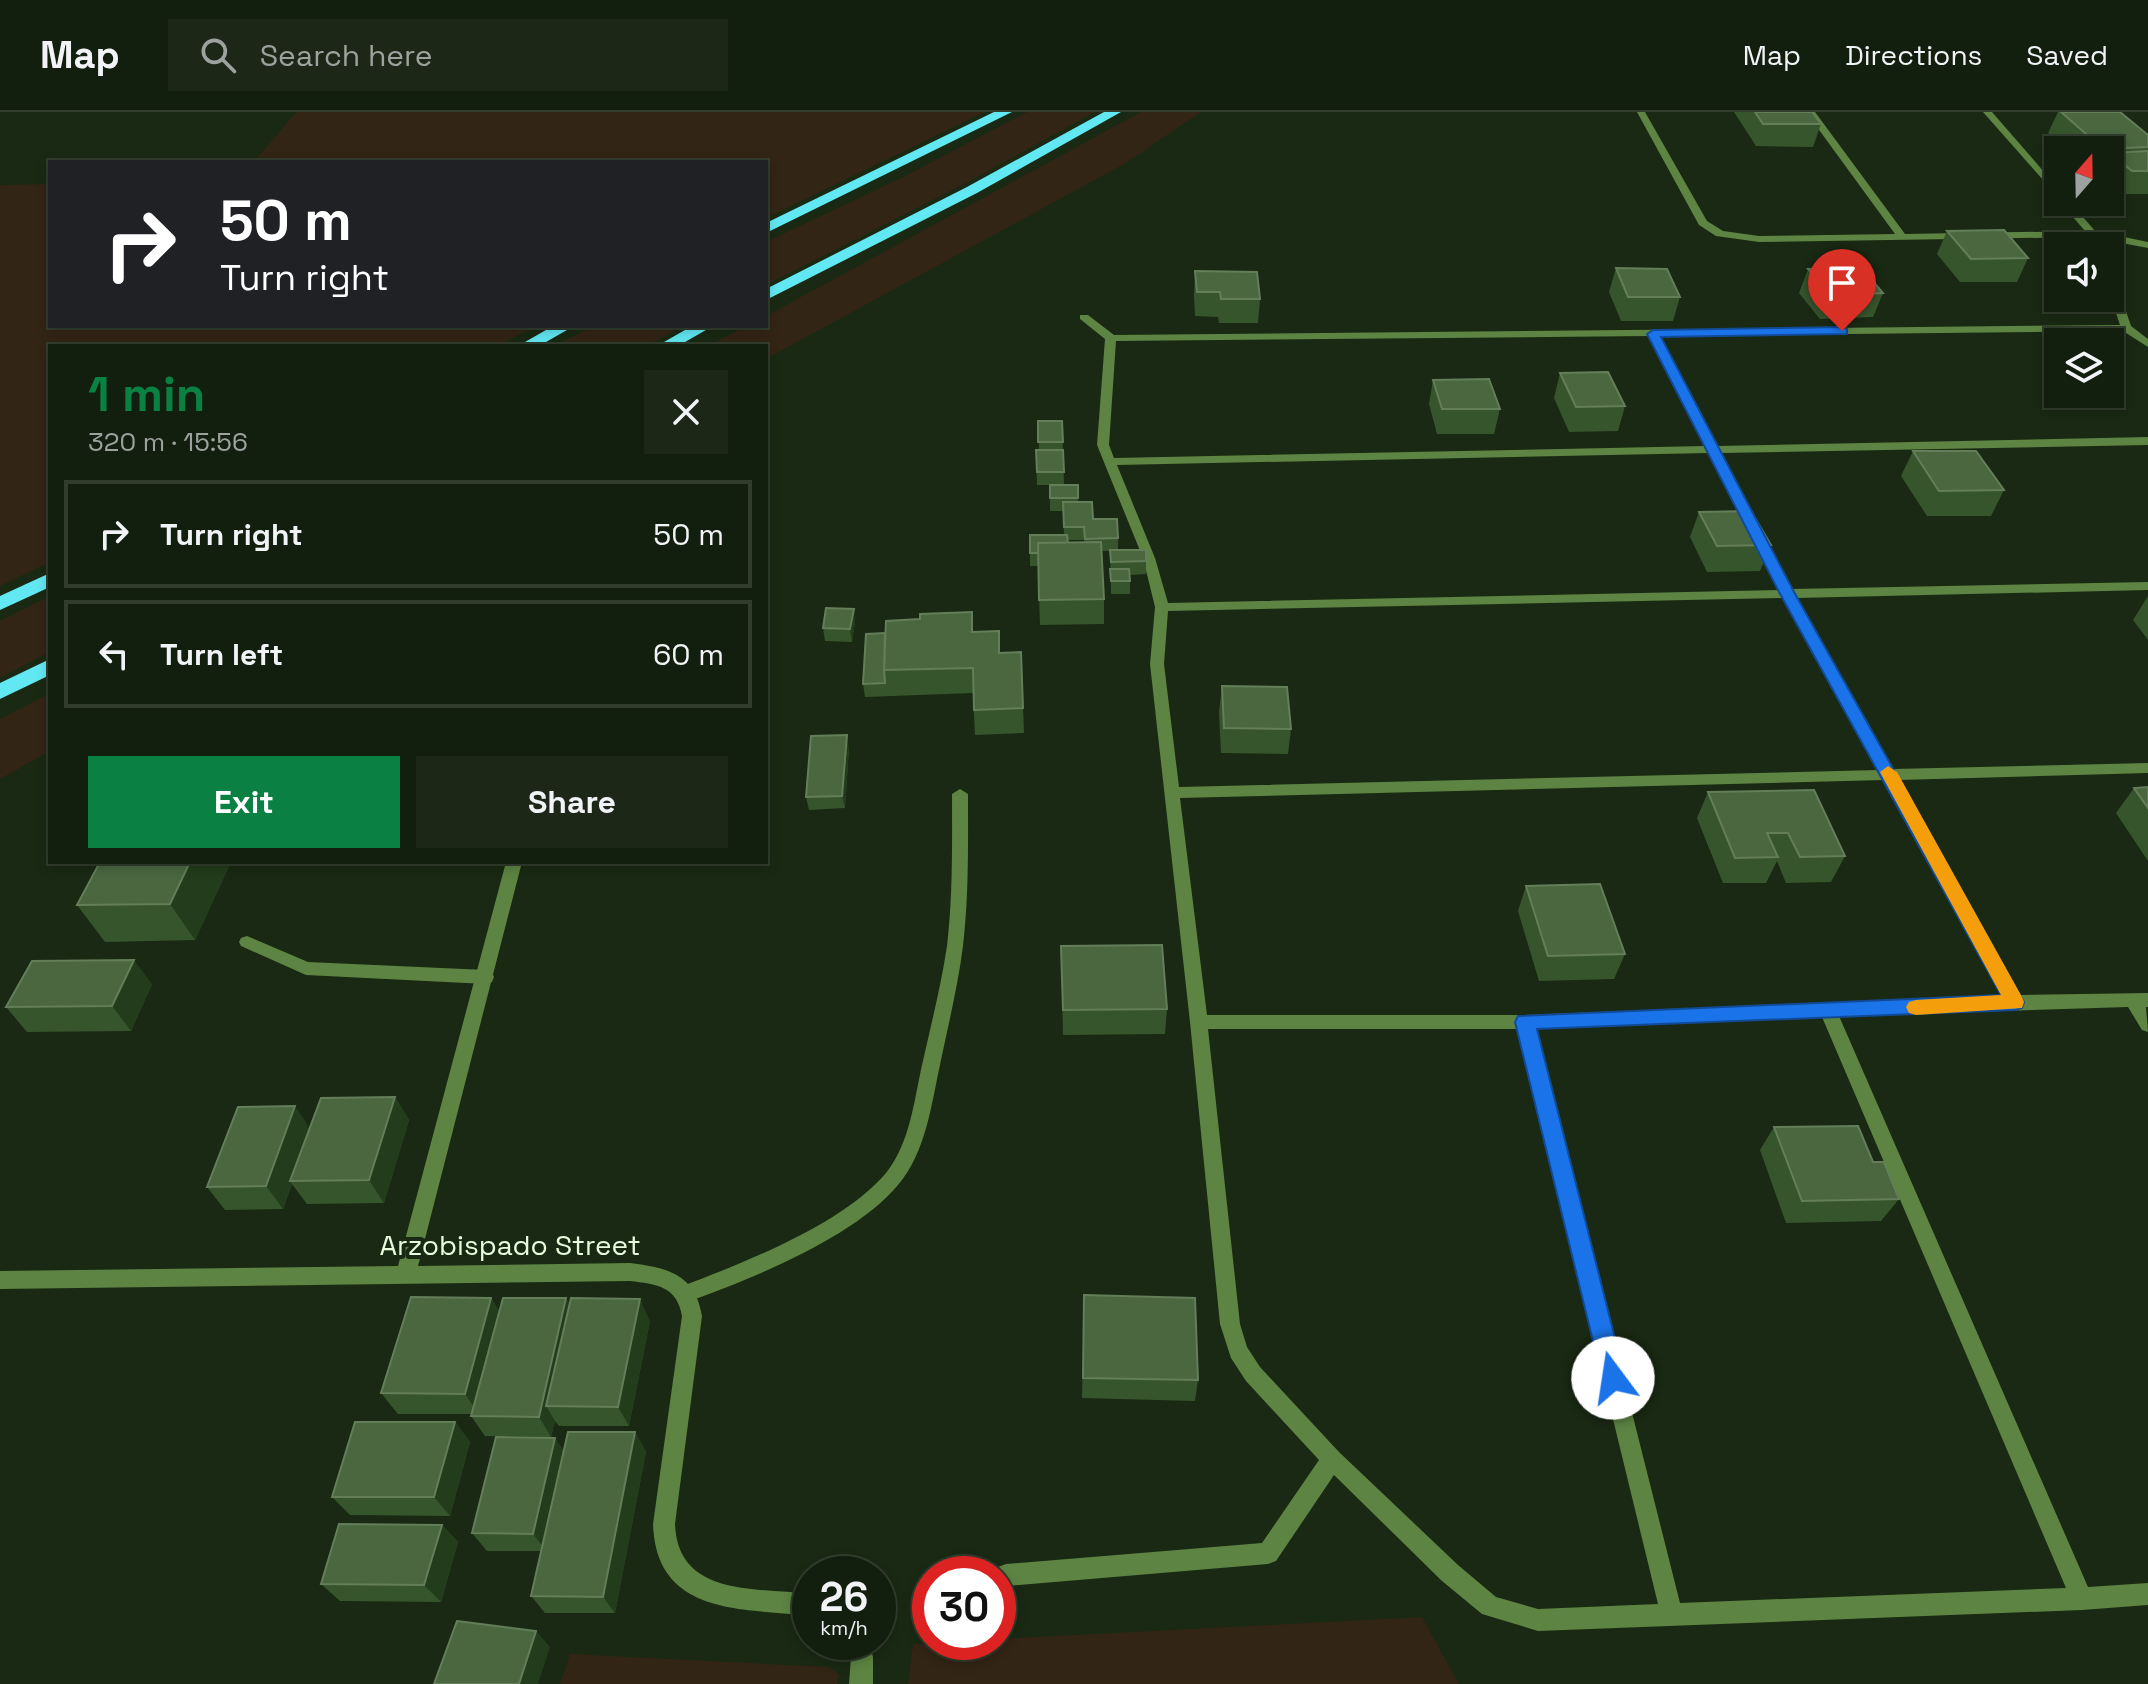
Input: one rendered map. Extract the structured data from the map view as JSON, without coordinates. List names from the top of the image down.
{
  "streets": {
    "street": ["Arzobispado Street"]
  },
  "north": "top",
  "page": {
    "header": "Map",
    "search": "Search here",
    "nav": ["Map", "Directions", "Saved"],
    "turn": ["50 m", "Turn right"],
    "heading": ["1 min", "320 m · 15:56"],
    "list": [
      {
        "name": "Turn right",
        "value": "50 m"
      },
      {
        "name": "Turn left",
        "value": "60 m"
      }
    ],
    "buttons": ["Exit", "Share"],
    "speed": "26 km/h",
    "limit": "30"
  }
}
